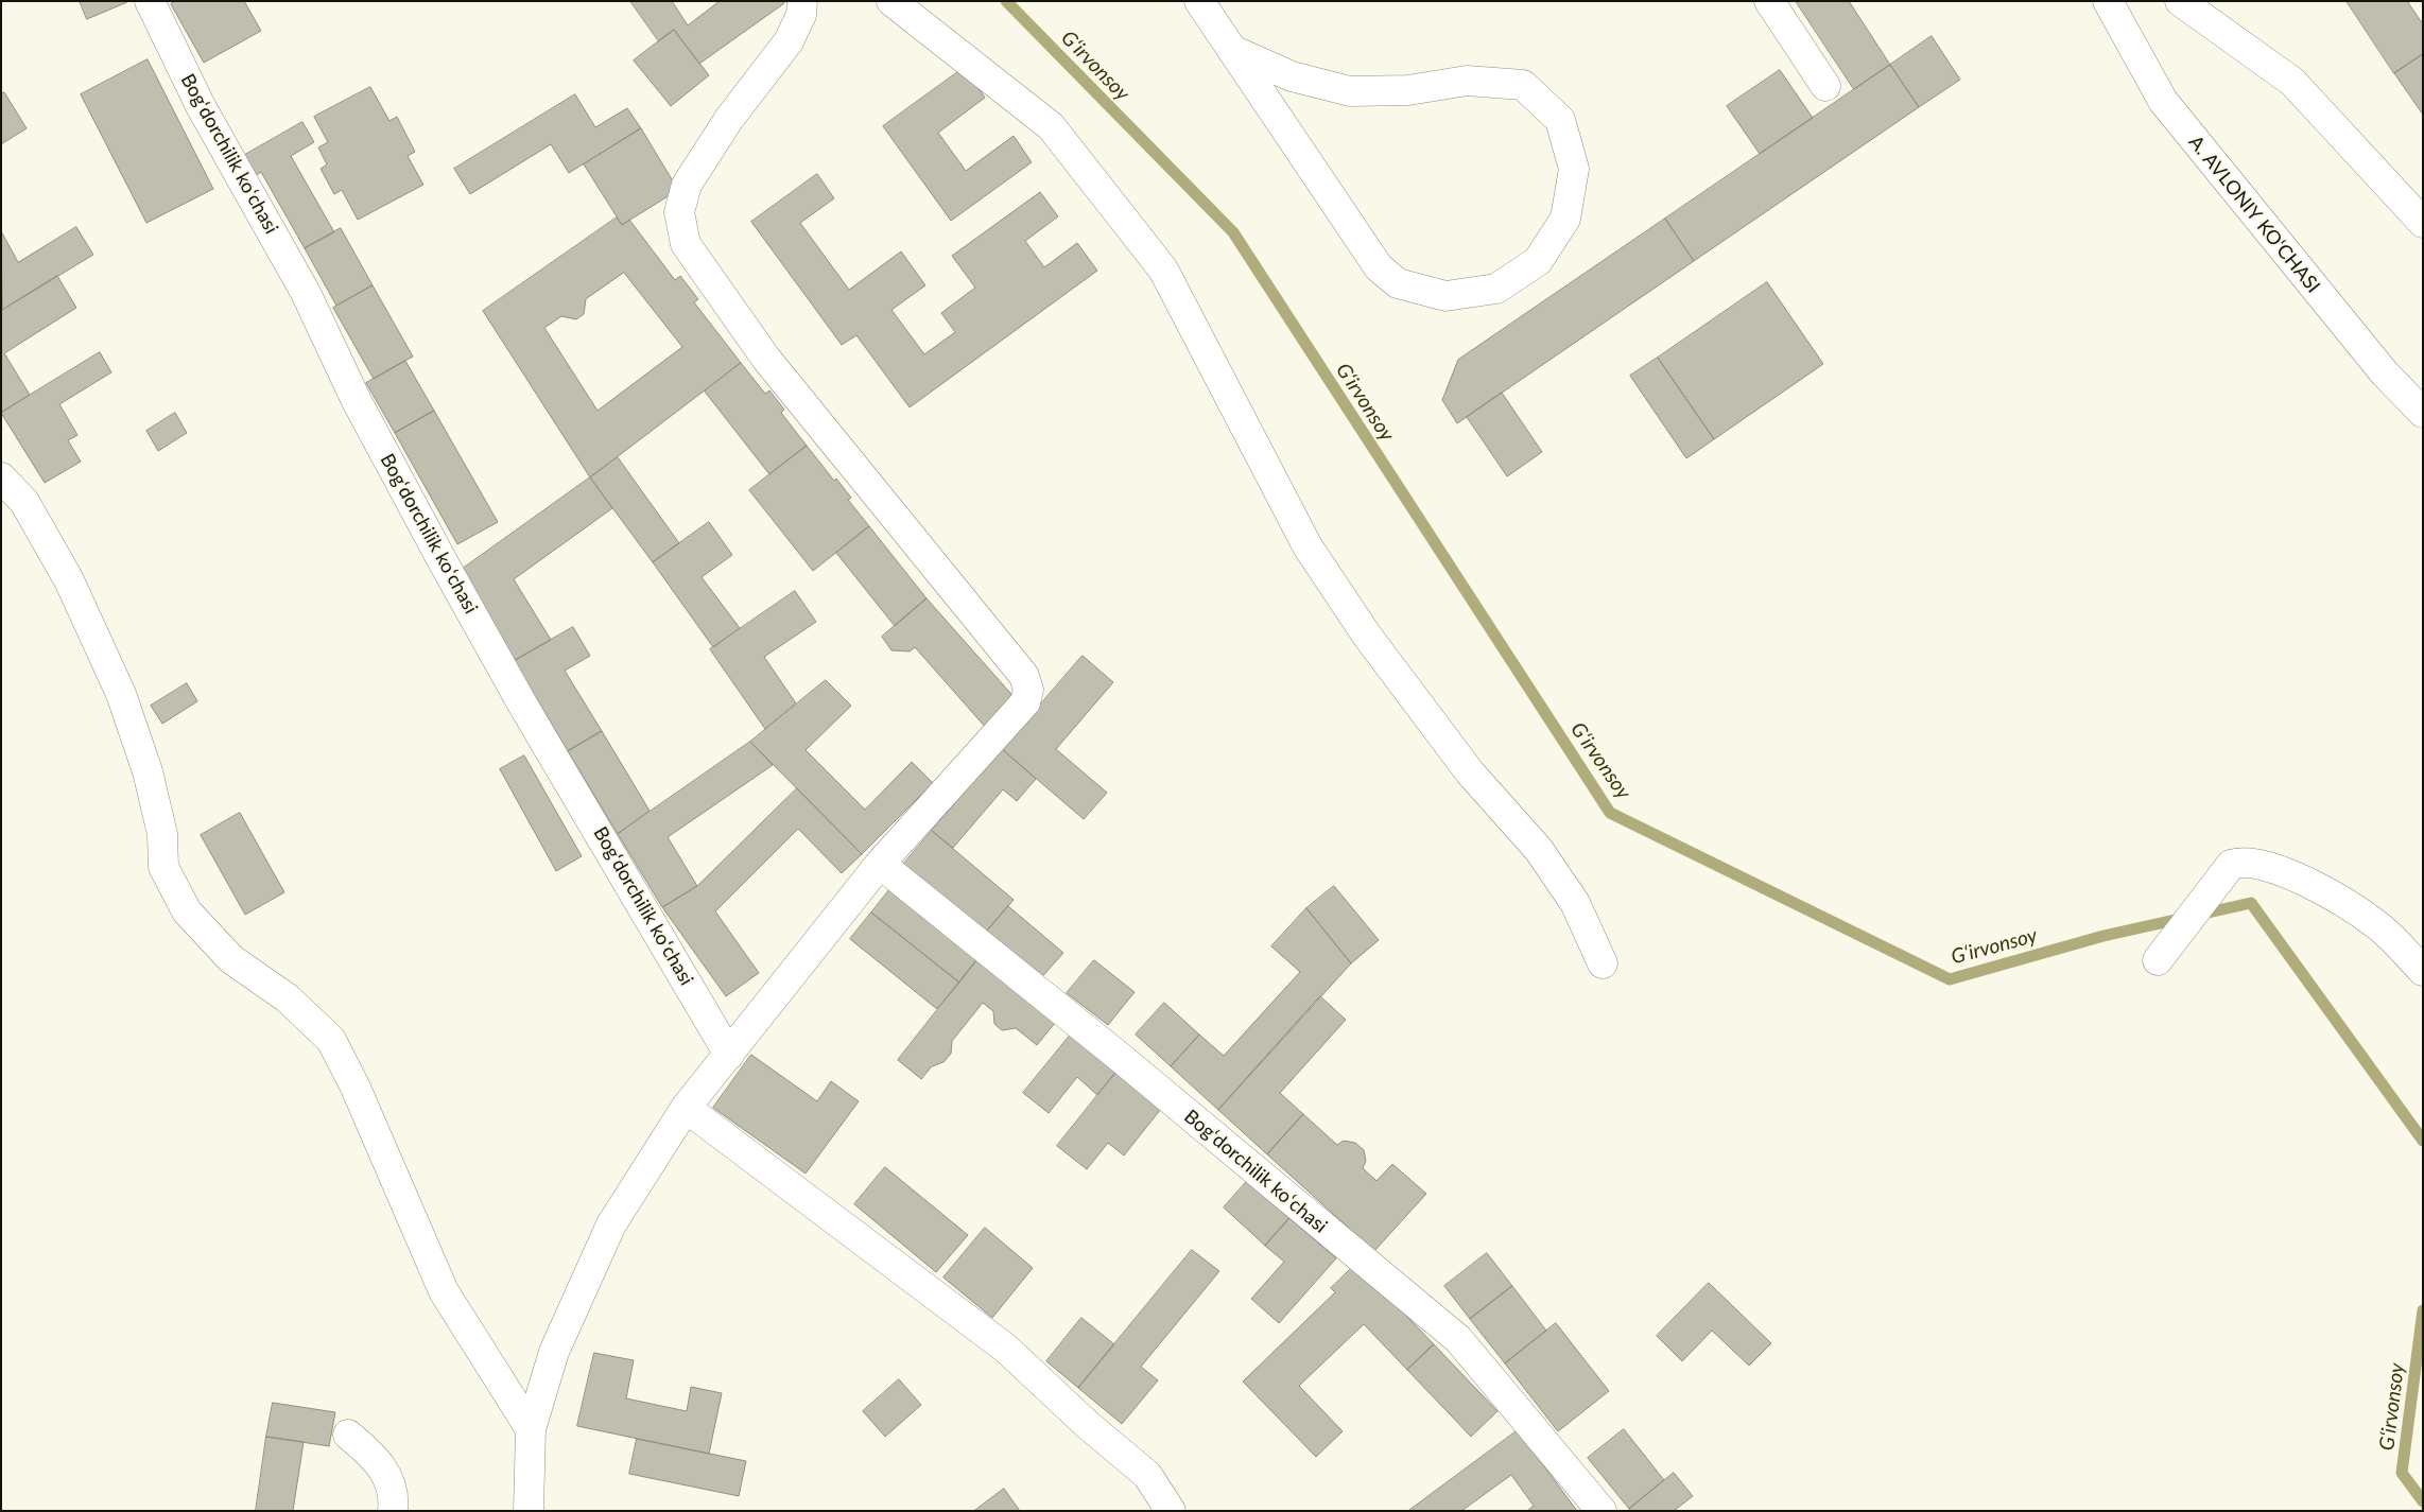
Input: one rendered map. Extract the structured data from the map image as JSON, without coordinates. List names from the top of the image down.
{
  "streets": {
    "street": ["Bogʻdorchilik koʻchasi", "A. AVLONIY KO‘CHASI"]
  },
  "water": ["G‘irvonsoy"]
}
